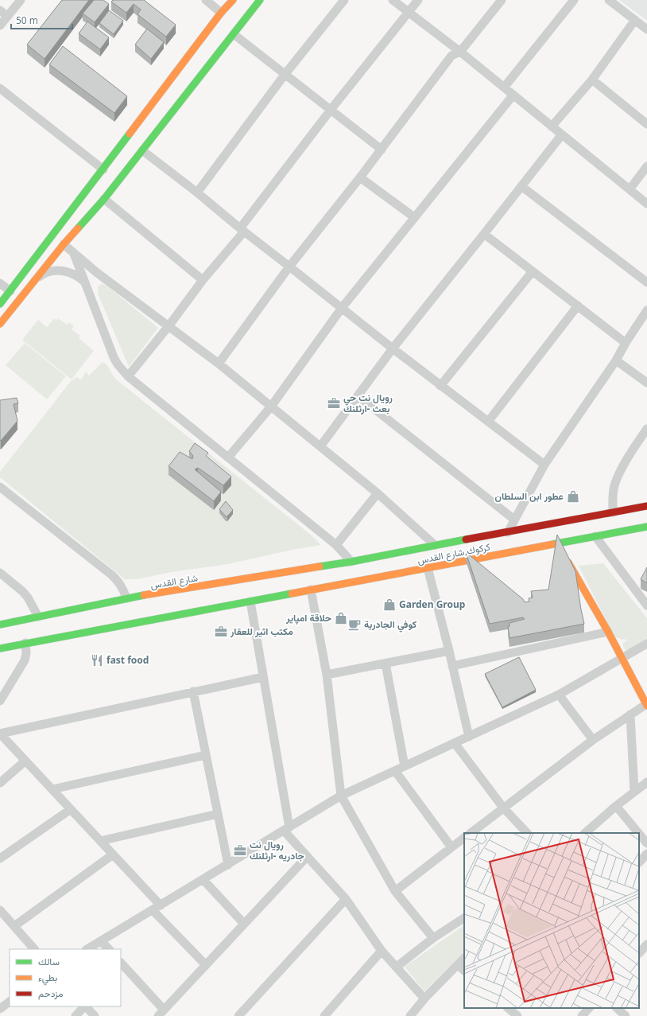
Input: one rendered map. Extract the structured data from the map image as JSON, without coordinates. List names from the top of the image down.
{
  "streets": {
    "main road": ["كركوك,شارع القدس", "شارع القدس"]
  },
  "crossings": [
    ["كركوك,شارع القدس", "شارع القدس"]
  ],
  "places": {
    "office": ["رويال نت حي بعث -ارثلنك", "مكتب اثير للعقار", "رويال نت جادريه -ارثلنك"],
    "shop": ["عطور ابن السلطان", "Garden Group", "حلاقة امپاير"],
    "cafe": ["كوفي الجادرية"],
    "restaurant": ["fast food"]
  },
  "legend": ["سالك", "بطيء", "مزدحم"],
  "scale_bar": "50 m"
}
